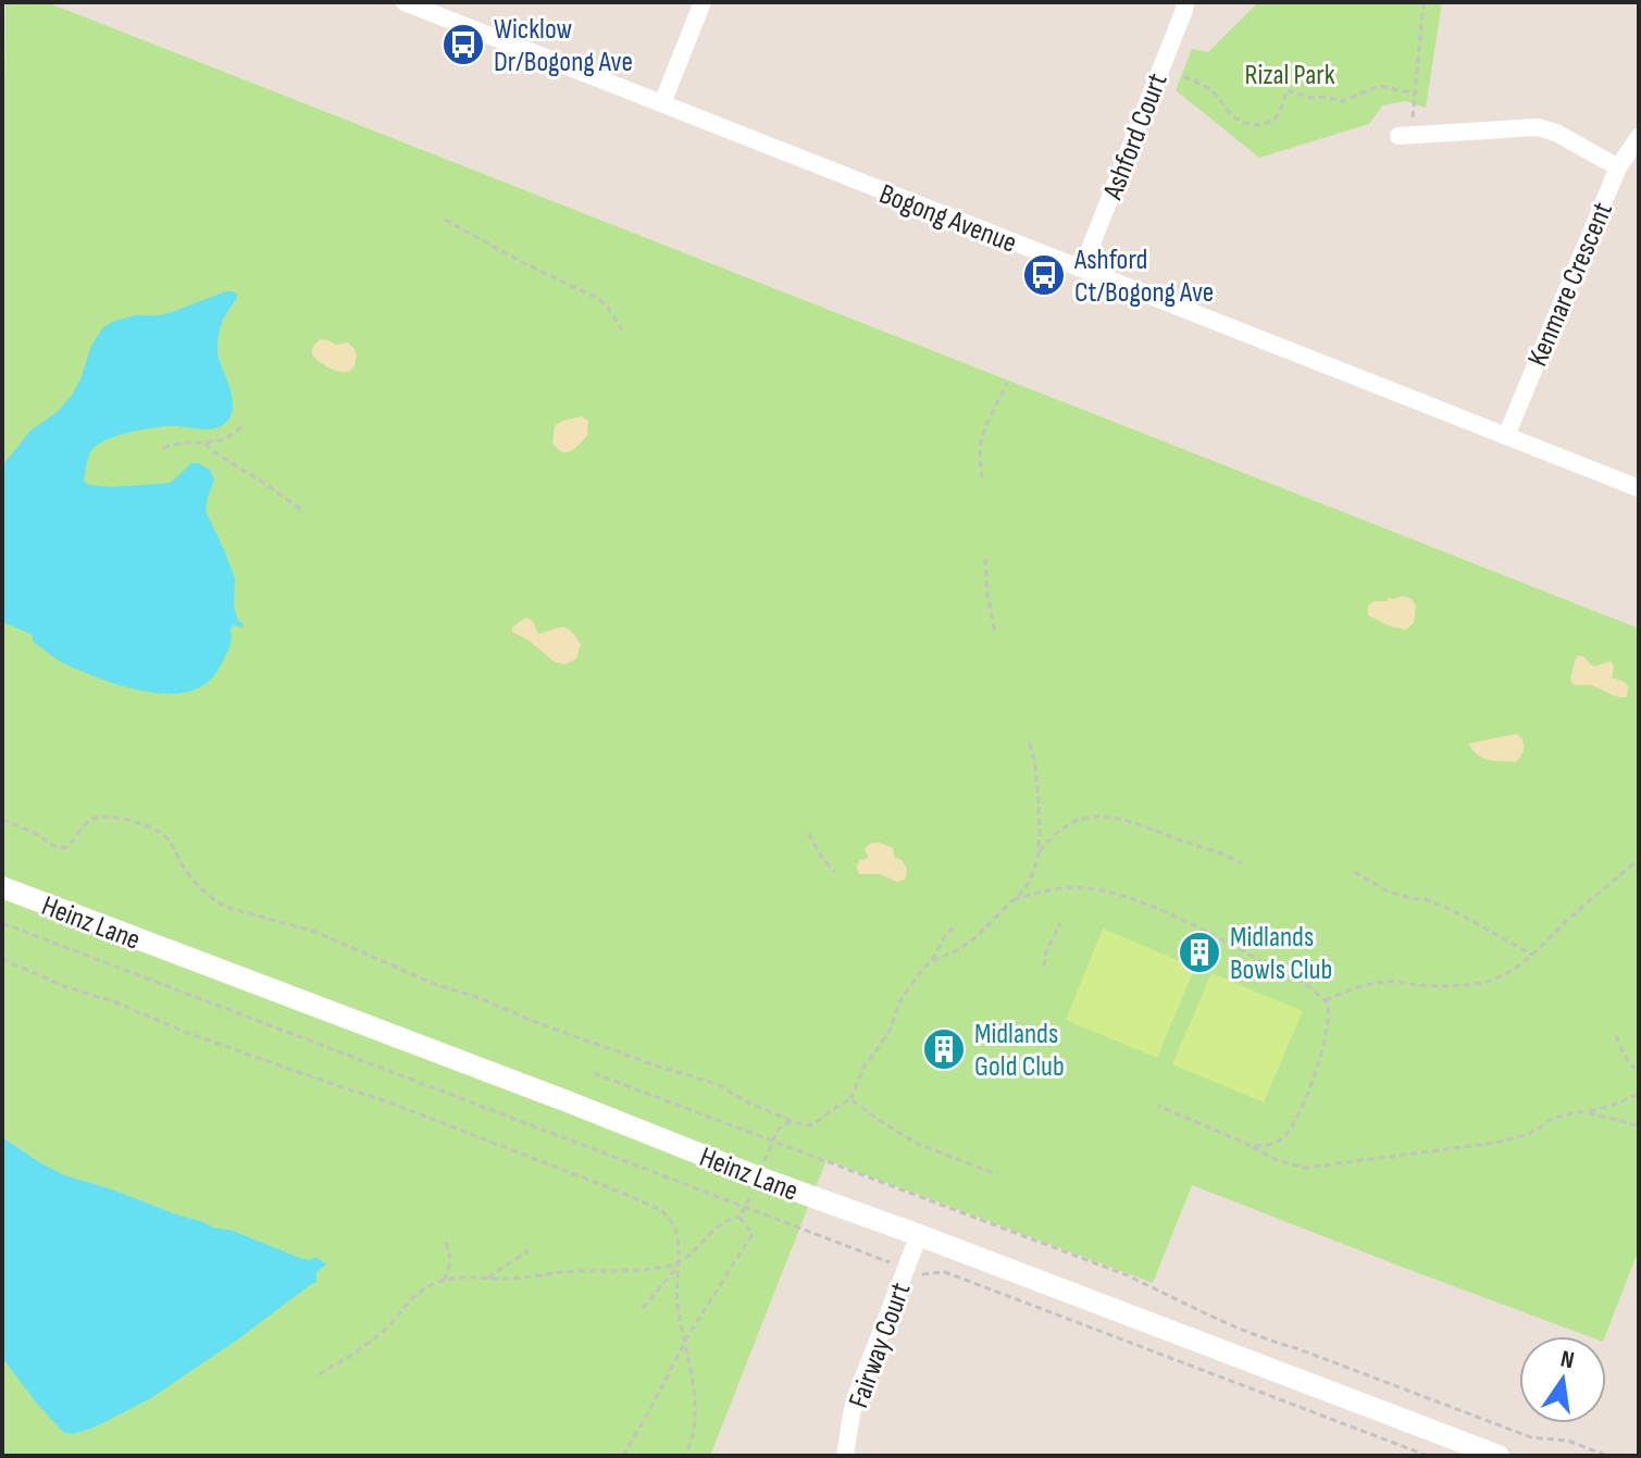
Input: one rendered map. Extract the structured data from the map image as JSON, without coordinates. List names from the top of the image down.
{
  "streets": {
    "street": [
      "Ashford Court",
      "Bogong Avenue",
      "Kenmare Crescent",
      "Heinz Lane",
      "Fairway Court"
    ]
  },
  "crossings": [
    ["Ashford Court", "Bogong Avenue"],
    ["Bogong Avenue", "Kenmare Crescent"],
    ["Heinz Lane", "Fairway Court"]
  ],
  "parks": ["Rizal Park"],
  "places": {
    "bus stop": ["Wicklow Dr/Bogong Ave", "Ashford Ct/Bogong Ave"],
    "building": ["Midlands Bowls Club", "Midlands Gold Club"]
  },
  "north": "top"
}
